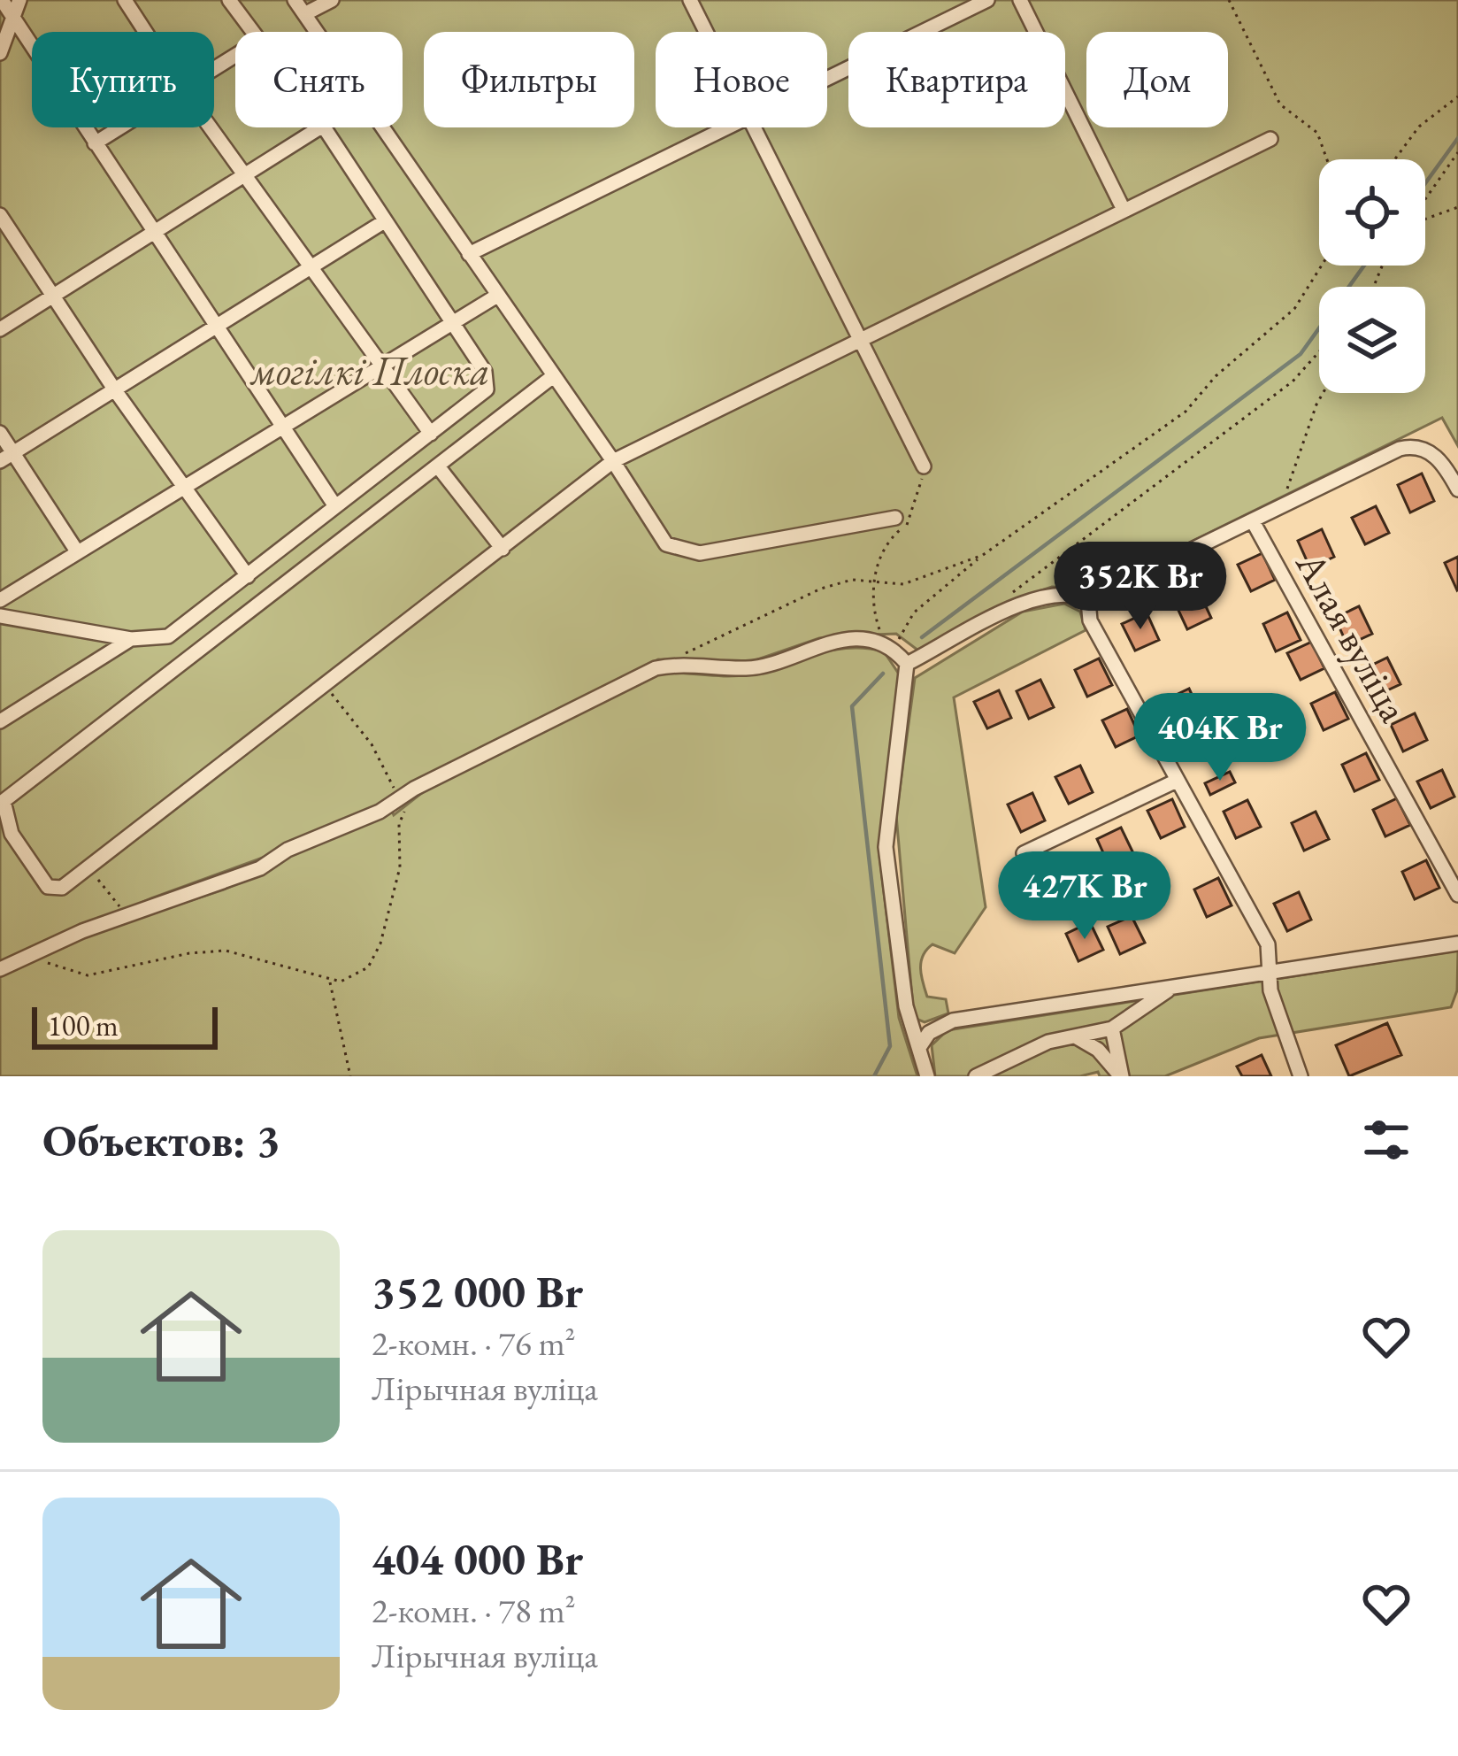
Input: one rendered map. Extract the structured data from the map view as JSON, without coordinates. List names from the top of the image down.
{
  "streets": {
    "street": ["Алая вуліца"]
  },
  "parks": ["могілкі Плоска"],
  "scale_bar": "100 m",
  "page": {
    "chip": [
      "Купить",
      "Снять",
      "Фильтры",
      "Новое",
      "Квартира",
      "Дом"
    ],
    "price": ["352K Br", "404K Br", "427K Br"],
    "scale": "100 m",
    "heading": "Объектов: 3",
    "list": [
      {
        "name": "352 000 Br",
        "note": "2-комн. · 76 m² · Лірычная вуліца"
      },
      {
        "name": "404 000 Br",
        "note": "2-комн. · 78 m² · Лірычная вуліца"
      }
    ]
  }
}
